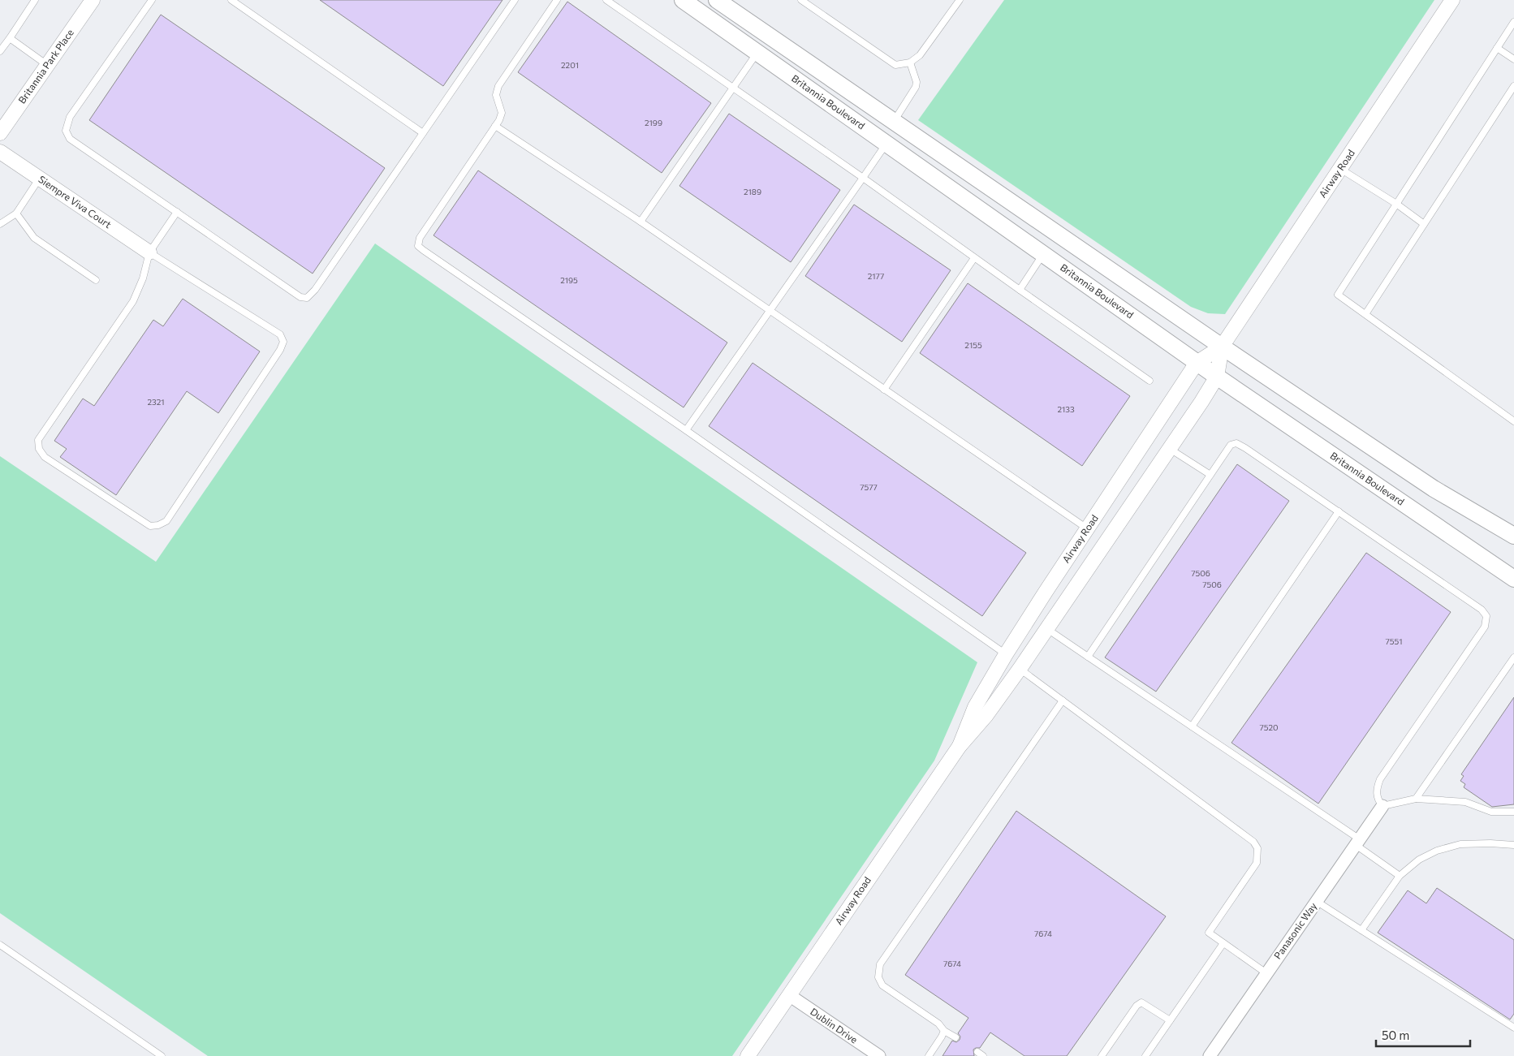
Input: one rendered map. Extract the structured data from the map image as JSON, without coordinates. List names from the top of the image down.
{
  "streets": {
    "main road": ["Britannia Boulevard"],
    "street": [
      "Britannia Park Place",
      "Airway Road",
      "Siempre Viva Court",
      "Panasonic Way",
      "Dublin Drive"
    ]
  },
  "crossings": [
    ["Britannia Boulevard", "Airway Road"],
    ["Airway Road", "Dublin Drive"]
  ],
  "house_numbers": [
    "2201",
    "2199",
    "2189",
    "2177",
    "2195",
    "2155",
    "2321",
    "2133",
    "7577",
    "7506",
    "7506",
    "7551",
    "7520",
    "7674",
    "7674"
  ],
  "scale_bar": "50 m"
}
